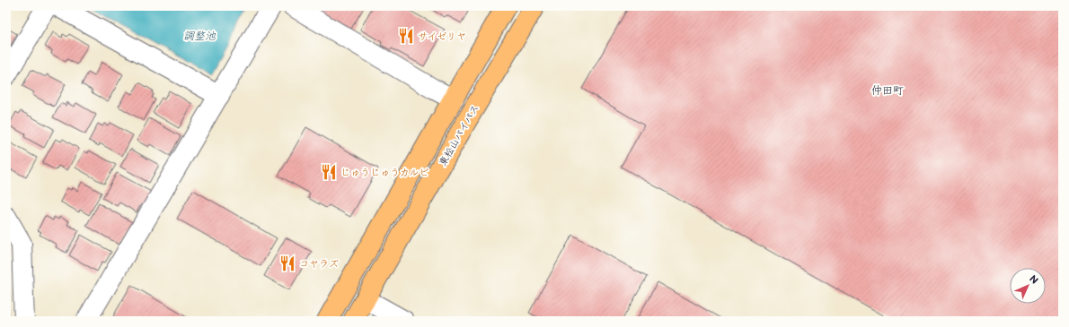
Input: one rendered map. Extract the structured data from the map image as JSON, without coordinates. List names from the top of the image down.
{
  "streets": {
    "highway": ["東松山バイパス"]
  },
  "districts": ["仲田町"],
  "water": ["調整池"],
  "places": {
    "restaurant": ["サイゼリヤ", "じゅうじゅうカルビ", "コヤラズ"]
  },
  "north": "top right"
}
